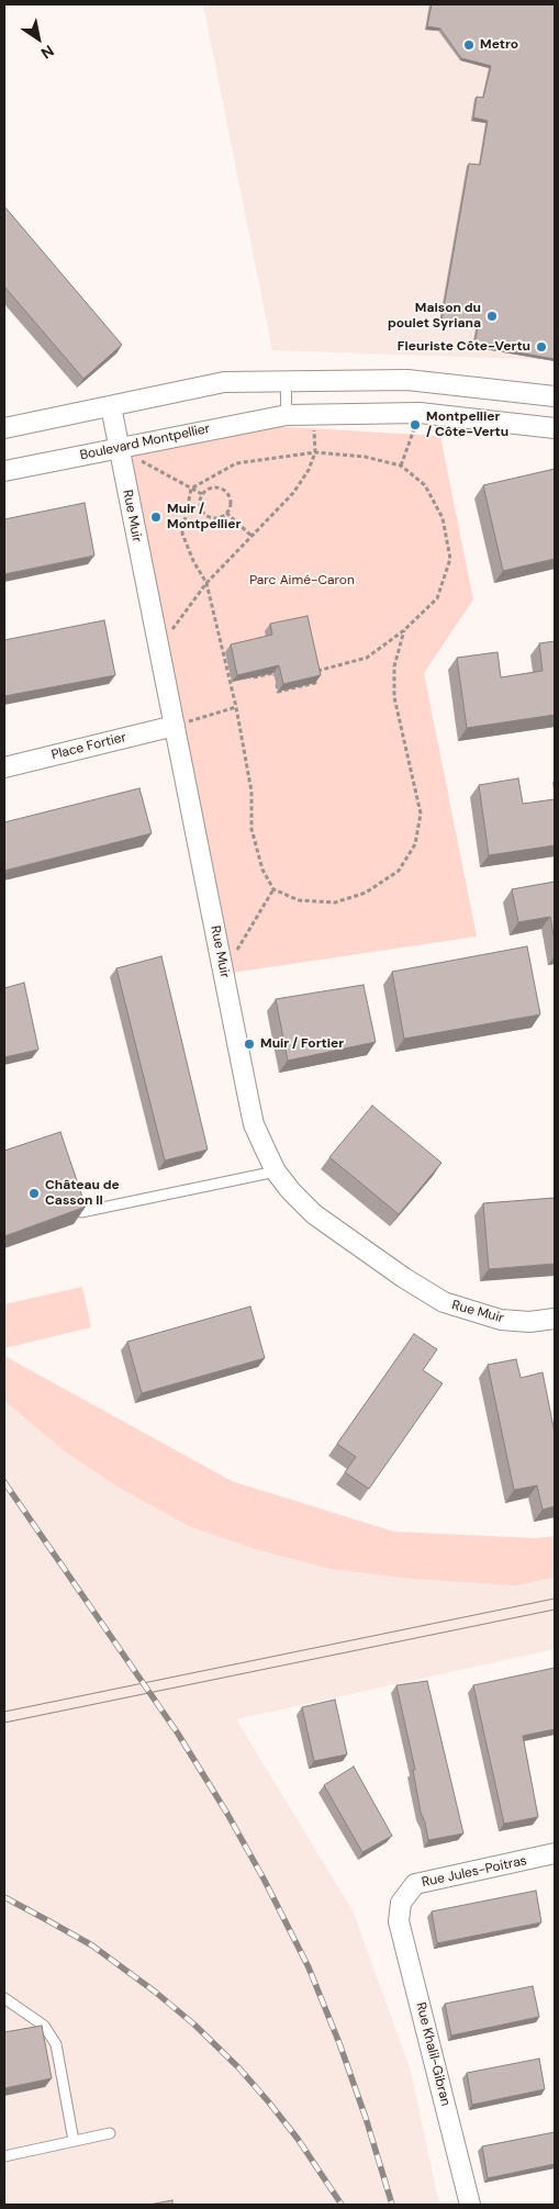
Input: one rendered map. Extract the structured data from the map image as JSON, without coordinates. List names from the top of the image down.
{
  "streets": {
    "street": [
      "Boulevard Montpellier",
      "Rue Muir",
      "Place Fortier",
      "Rue Jules-Poitras",
      "Rue Khalil-Gibran"
    ]
  },
  "crossings": [
    ["Boulevard Montpellier", "Rue Muir"],
    ["Rue Muir", "Place Fortier"],
    ["Rue Jules-Poitras", "Rue Khalil-Gibran"]
  ],
  "parks": ["Parc Aimé-Caron"],
  "places": [
    "Metro",
    "Maison du poulet Syriana",
    "Fleuriste Côte-Vertu",
    "Montpellier / Côte-Vertu",
    "Muir / Montpellier",
    "Muir / Fortier",
    "Château de Casson II"
  ],
  "north": "bottom right"
}
